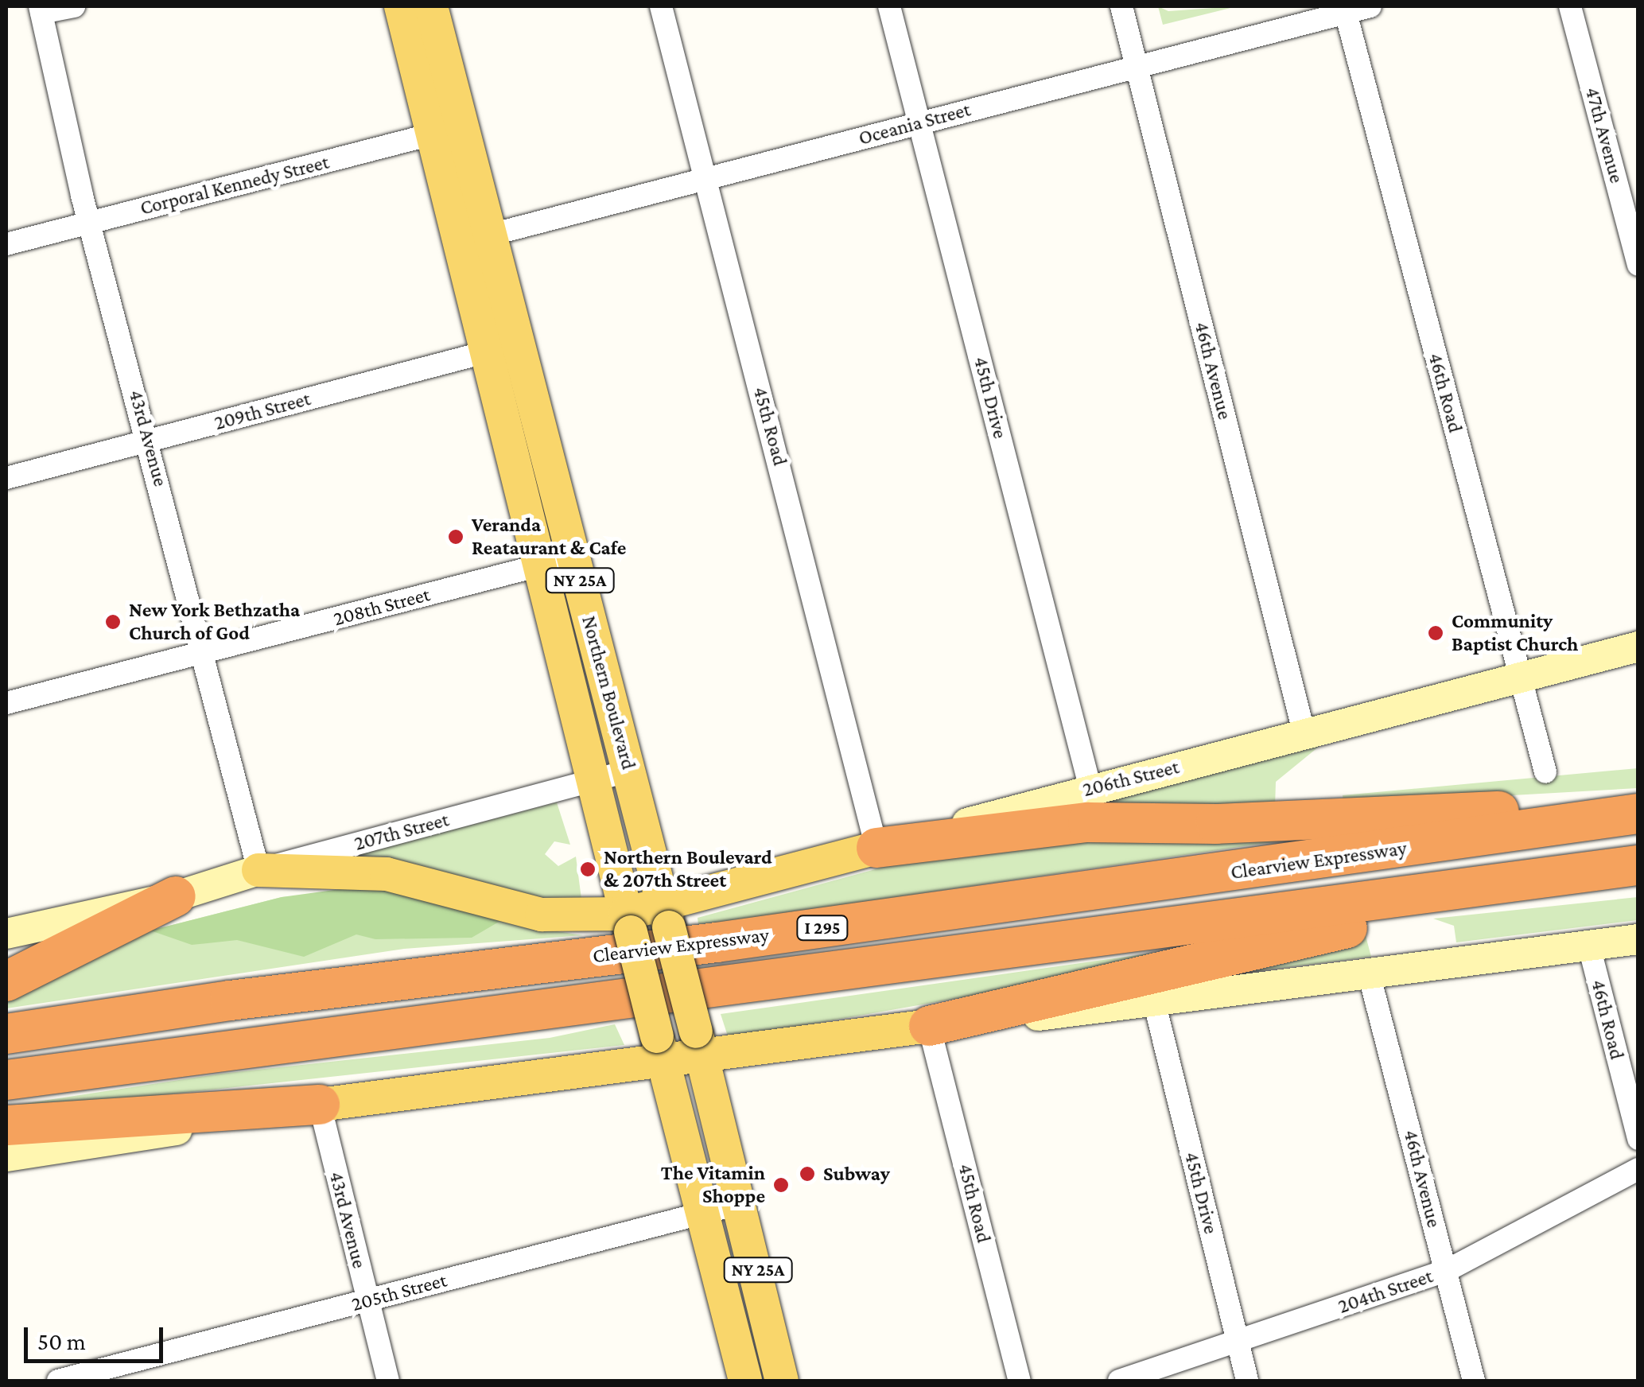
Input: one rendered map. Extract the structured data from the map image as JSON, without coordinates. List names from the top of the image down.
{
  "streets": {
    "highway": ["Clearview Expressway", "I 295"],
    "main road": ["NY 25A", "Northern Boulevard", "206th Street"],
    "street": [
      "Oceania Street",
      "47th Avenue",
      "Corporal Kennedy Street",
      "46th Avenue",
      "46th Road",
      "45th Drive",
      "209th Street",
      "45th Road",
      "43rd Avenue",
      "208th Street",
      "207th Street",
      "204th Street",
      "205th Street"
    ]
  },
  "crossings": [
    ["Oceania Street", "46th Avenue"],
    ["Oceania Street", "46th Road"],
    ["Oceania Street", "45th Drive"],
    ["Oceania Street", "45th Road"],
    ["Oceania Street", "Northern Boulevard"],
    ["Corporal Kennedy Street", "43rd Avenue"],
    ["Corporal Kennedy Street", "Northern Boulevard"],
    ["46th Avenue", "206th Street"],
    ["46th Avenue", "204th Street"],
    ["46th Road", "206th Street"],
    ["45th Drive", "206th Street"],
    ["45th Drive", "204th Street"],
    ["209th Street", "43rd Avenue"],
    ["209th Street", "Northern Boulevard"],
    ["45th Road", "206th Street"],
    ["43rd Avenue", "208th Street"],
    ["43rd Avenue", "206th Street"],
    ["43rd Avenue", "207th Street"],
    ["43rd Avenue", "205th Street"],
    ["208th Street", "Northern Boulevard"],
    ["Northern Boulevard", "206th Street"],
    ["Northern Boulevard", "207th Street"],
    ["Northern Boulevard", "205th Street"],
    ["206th Street", "207th Street"]
  ],
  "places": [
    "Veranda Reataurant & Cafe",
    "New York Bethzatha Church of God",
    "Community Baptist Church",
    "Northern Boulevard & 207th Street",
    "Subway",
    "The Vitamin Shoppe"
  ],
  "scale_bar": "50 m"
}
